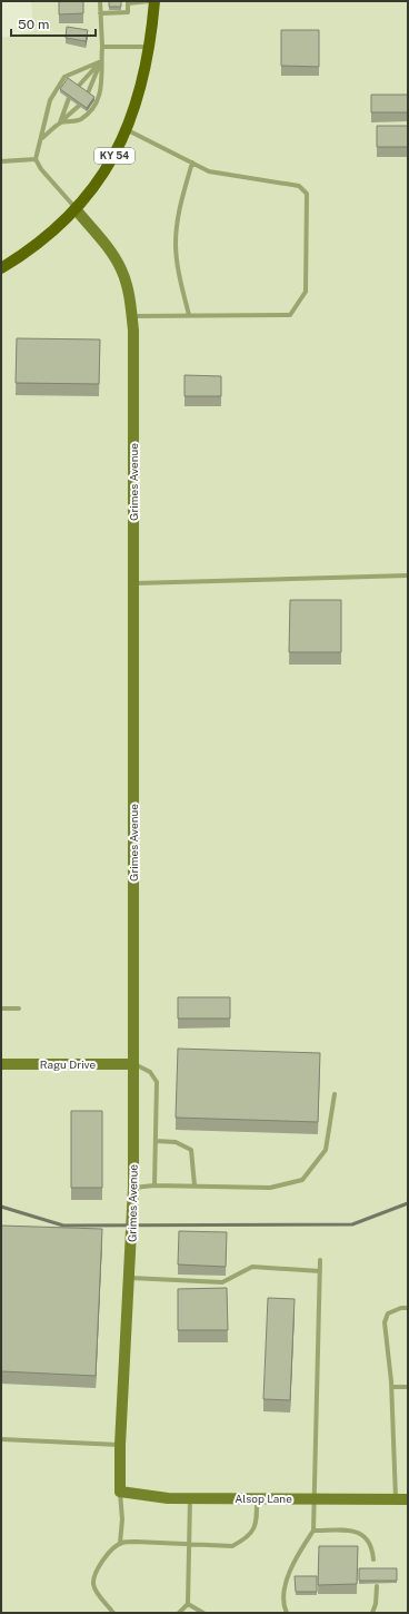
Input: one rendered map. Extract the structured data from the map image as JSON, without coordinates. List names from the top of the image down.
{
  "streets": {
    "main road": ["KY 54"],
    "street": ["Grimes Avenue", "Ragu Drive", "Alsop Lane"]
  },
  "crossings": [
    ["KY 54", "Grimes Avenue"],
    ["Grimes Avenue", "Ragu Drive"],
    ["Grimes Avenue", "Alsop Lane"]
  ],
  "scale_bar": "50 m"
}
